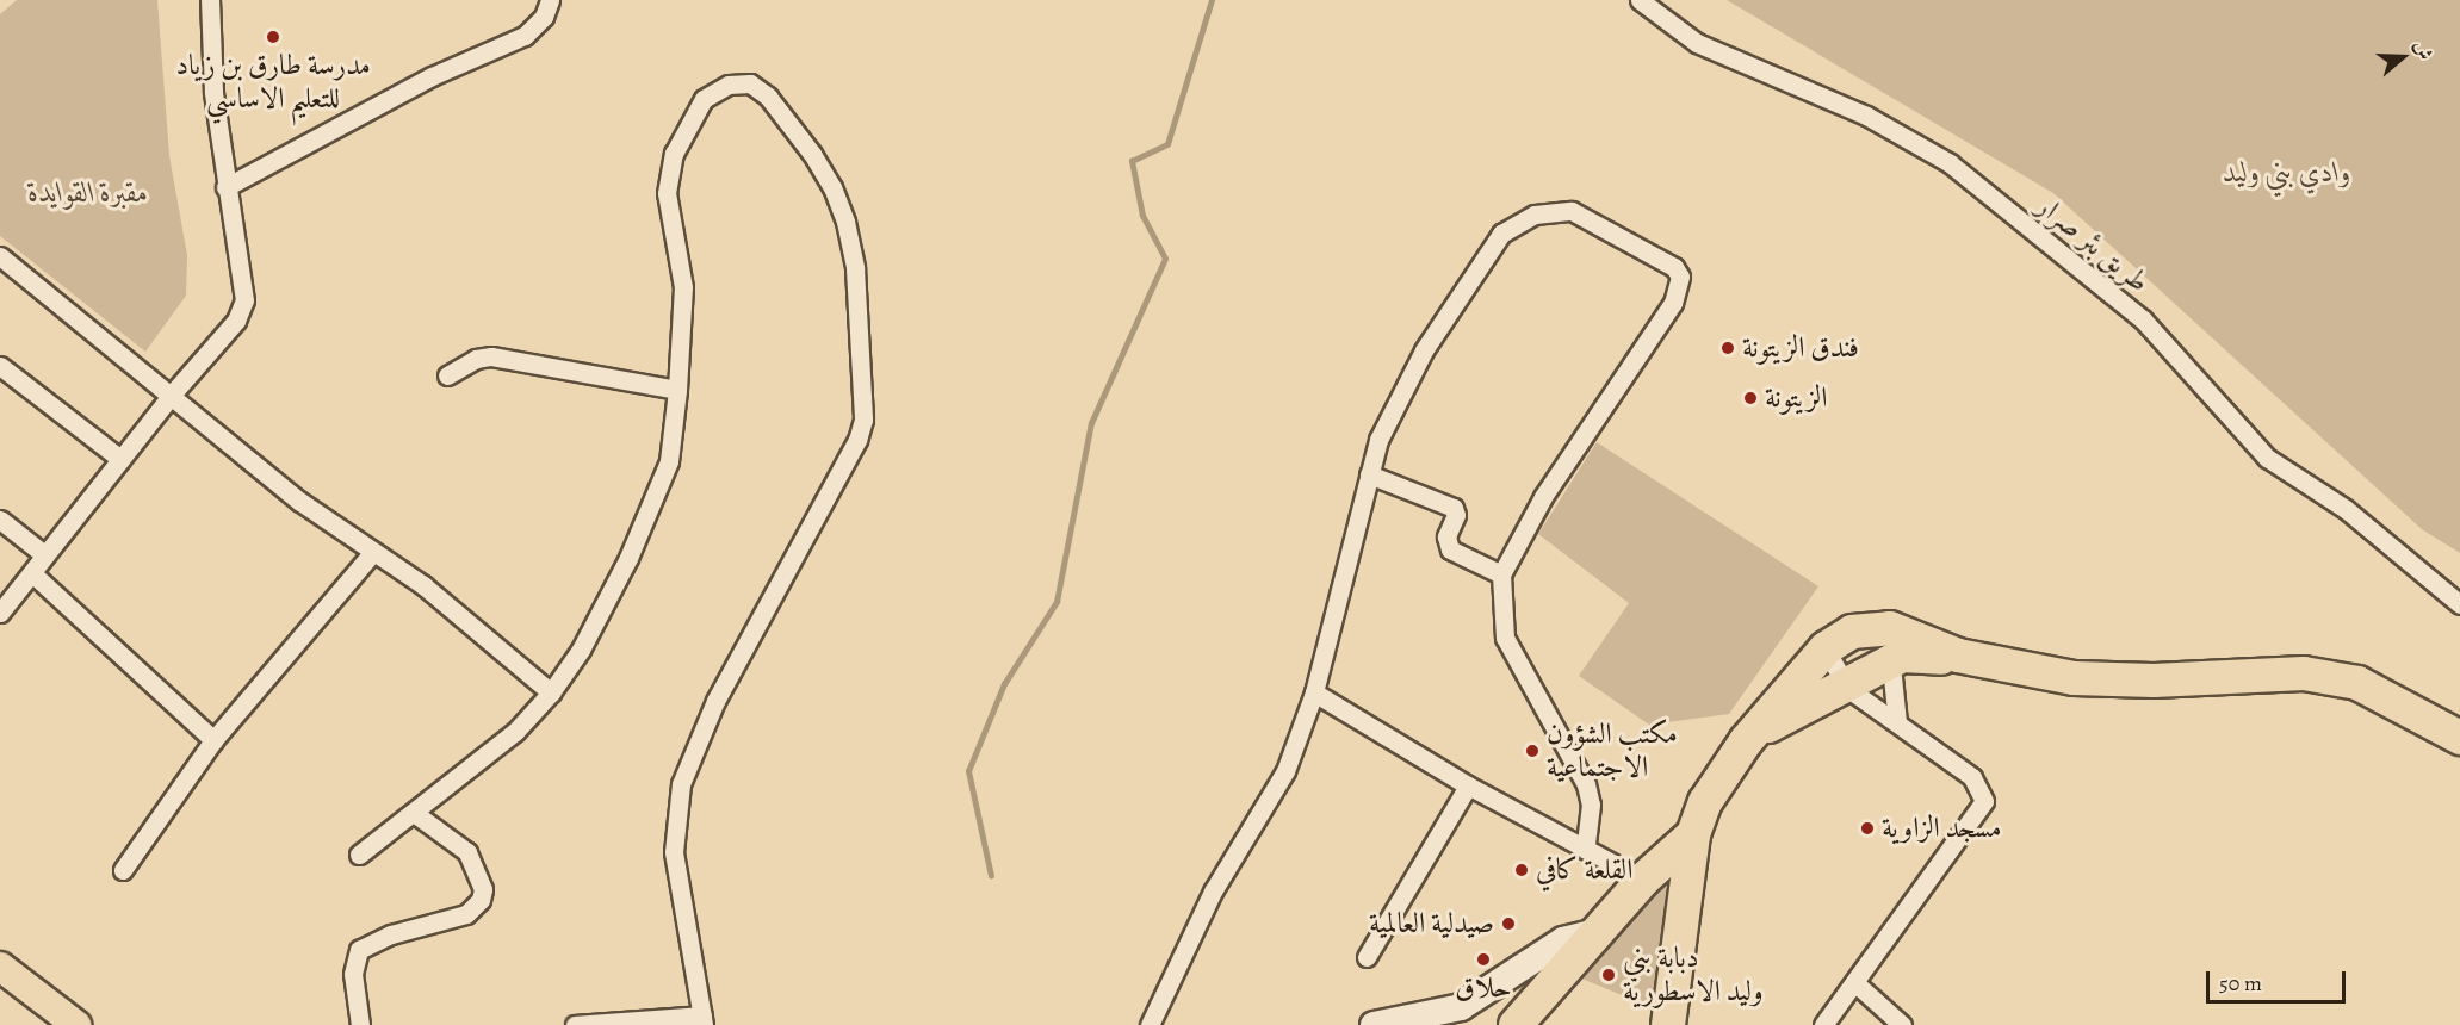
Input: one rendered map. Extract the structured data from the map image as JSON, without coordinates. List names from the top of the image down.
{
  "streets": {
    "street": ["طريق بئر صرار"]
  },
  "parks": ["وادي بني وليد", "مقبرة القوايدة"],
  "places": [
    "مدرسة طارق بن زياد للتعليم الاساسي",
    "فندق الزيتونة",
    "الزيتونة",
    "مكتب الشؤون الاجتماعية",
    "مسجد الزاوية",
    "القلعة كافي",
    "صيدلية العالمية",
    "حلاق",
    "دبابة بني وليد الاسطورية"
  ],
  "scale_bar": "50 m",
  "north": "right"
}
